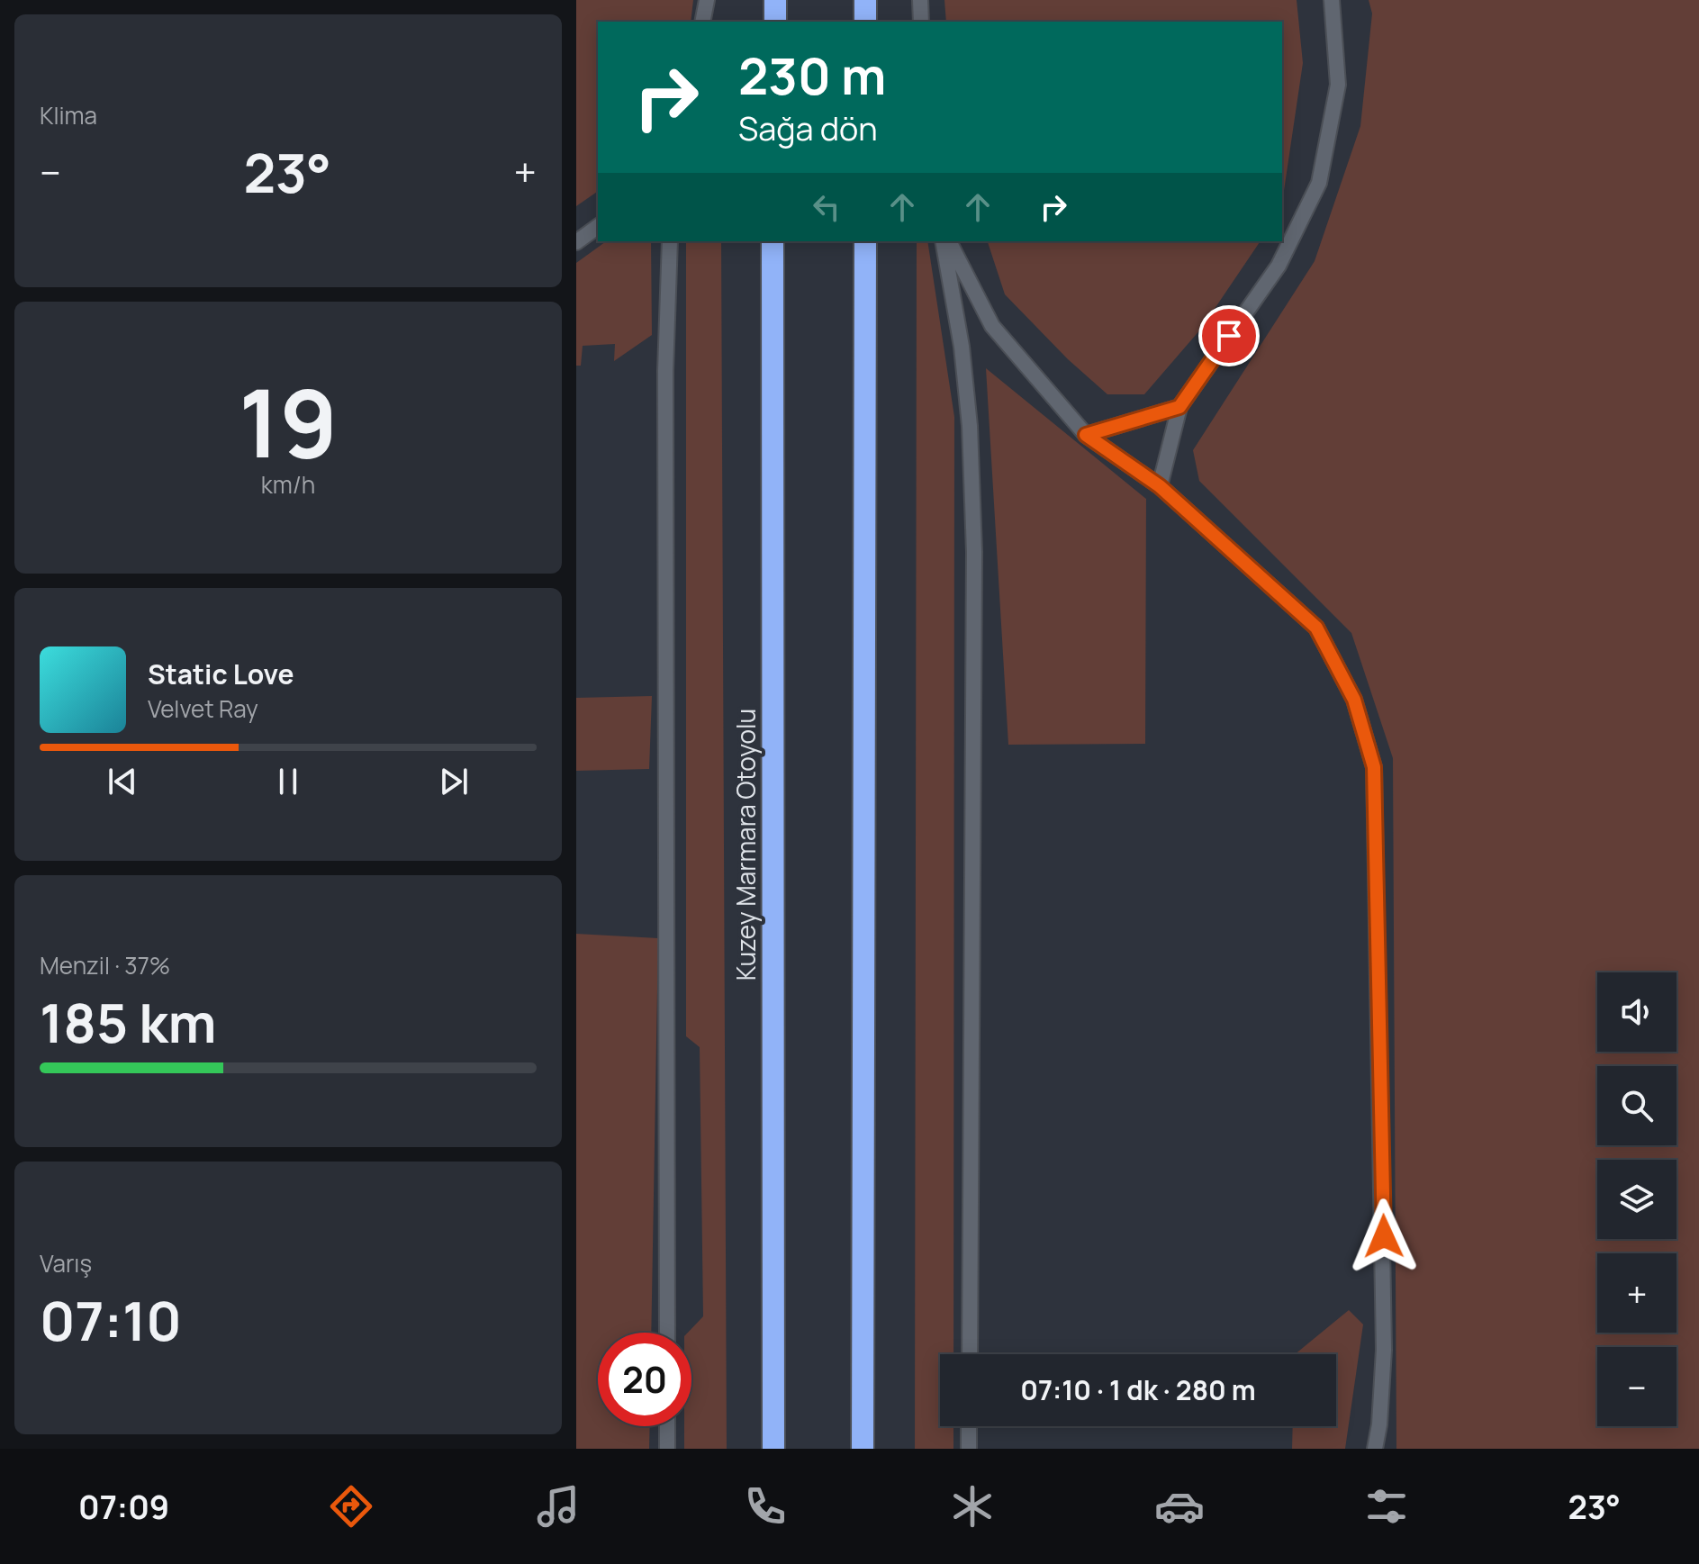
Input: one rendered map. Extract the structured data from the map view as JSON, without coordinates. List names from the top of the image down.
{
  "streets": {
    "highway": ["Kuzey Marmara Otoyolu"]
  },
  "page": {
    "tile": [
      "Klima",
      ["19", "km/h"],
      ["Menzil · 37%", "185 km"],
      ["Varış", "07:10"]
    ],
    "turn": ["230 m", "Sağa dön"],
    "heat": ["−", "23°", "+"],
    "song": ["Static Love", "Velvet Ray"],
    "map_buttons": ["+", "−"],
    "limit": "20",
    "trip": "07:10 · 1 dk · 280 m",
    "tabs": ["07:09", "23°"]
  }
}
